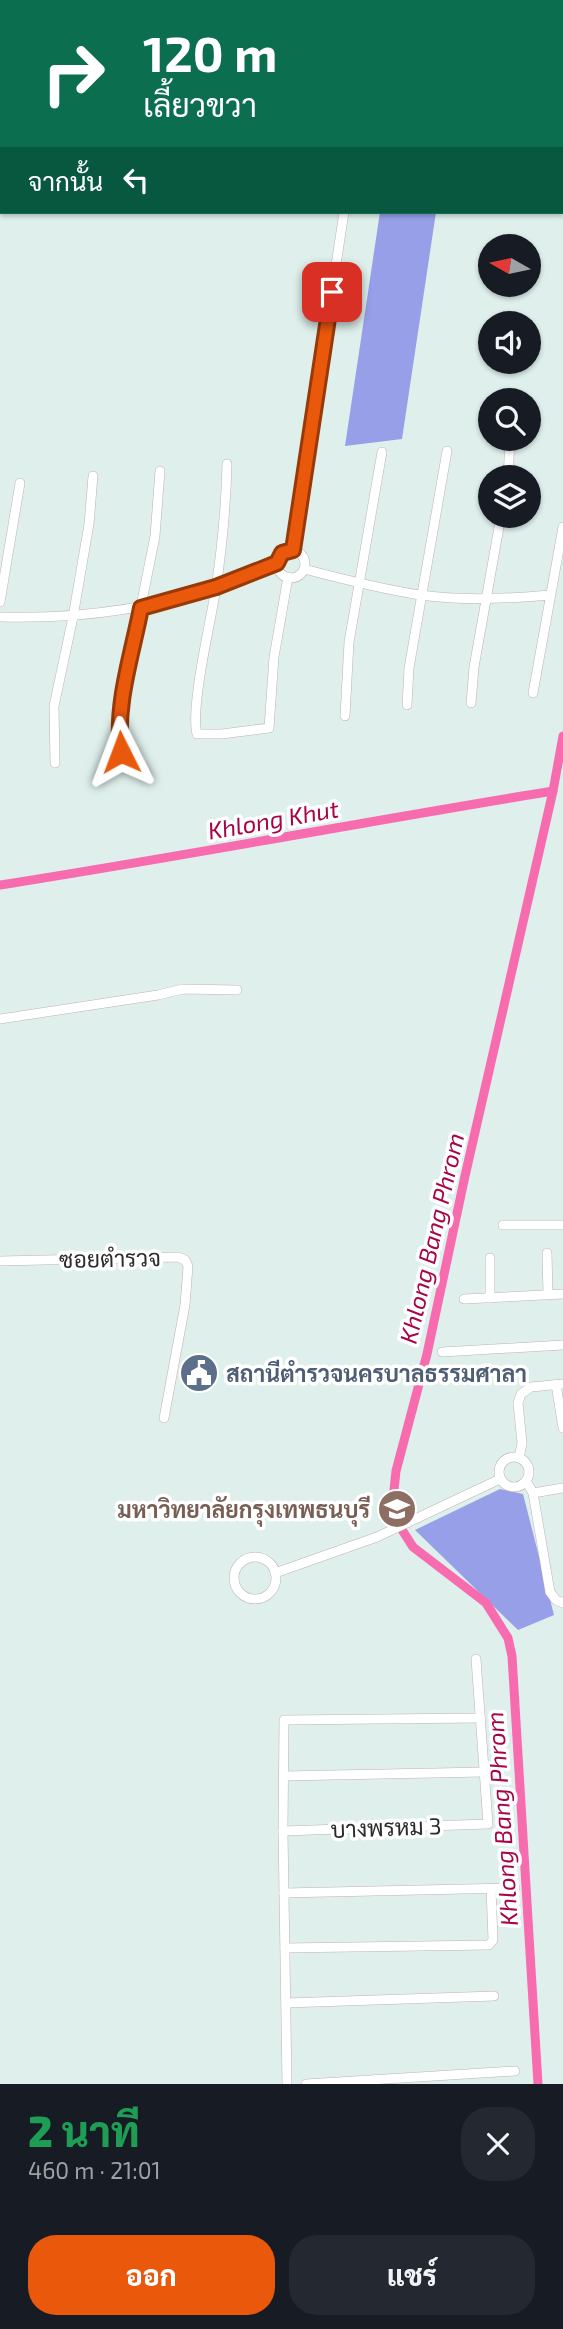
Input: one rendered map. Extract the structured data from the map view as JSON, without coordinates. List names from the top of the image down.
{
  "streets": {
    "street": ["ซอยตำรวจ", "บางพรหม 3"]
  },
  "water": ["Khlong Khut", "Khlong Bang Phrom"],
  "places": {
    "public building": ["สถานีตำรวจนครบาลธรรมศาลา"],
    "school or university": ["มหาวิทยาลัยกรุงเทพธนบุรี"]
  },
  "north": "left",
  "page": {
    "turn": ["120 m", "เลี้ยวขวา"],
    "then": "จากนั้น",
    "heading": ["2 นาที", "460 m · 21:01"],
    "buttons": ["ออก", "แชร์"]
  }
}
